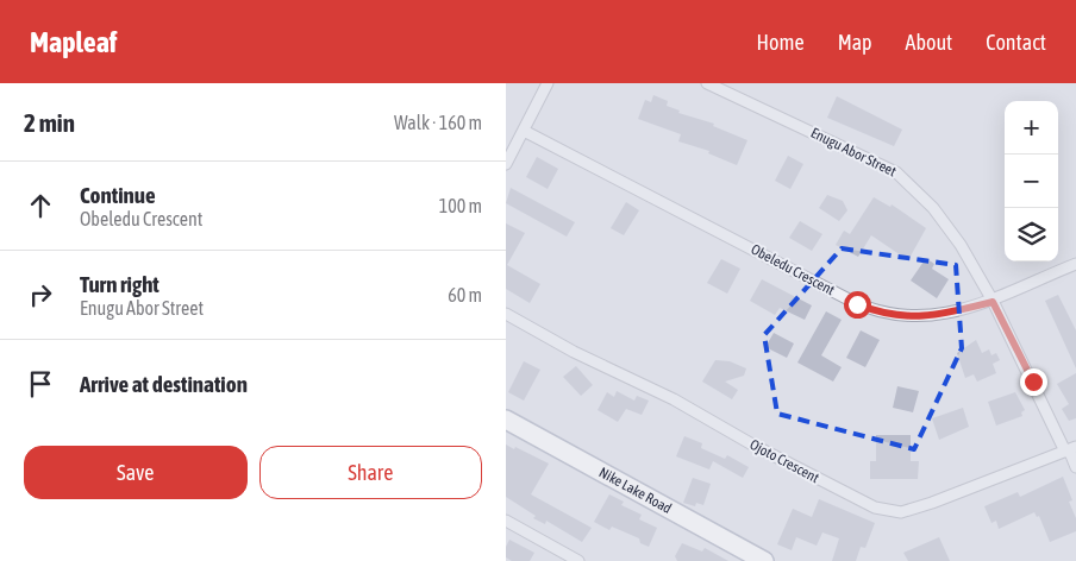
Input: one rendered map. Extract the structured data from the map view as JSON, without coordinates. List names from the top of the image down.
{
  "streets": {
    "main road": ["Nike Lake Road"],
    "street": ["Enugu Abor Street", "Obeledu Crescent", "Ojoto Crescent"]
  },
  "crossings": [
    ["Enugu Abor Street", "Obeledu Crescent"],
    ["Enugu Abor Street", "Ojoto Crescent"]
  ],
  "page": {
    "header": "Mapleaf",
    "nav": [
      "Home",
      "Map",
      "About",
      "Contact"
    ],
    "heading": ["2 min", "Walk · 160 m"],
    "map_buttons": ["+", "−"],
    "list": [
      ["Continue", "Obeledu Crescent", "100 m"],
      ["Turn right", "Enugu Abor Street", "60 m"],
      "Arrive at destination"
    ],
    "buttons": ["Save", "Share"]
  }
}
